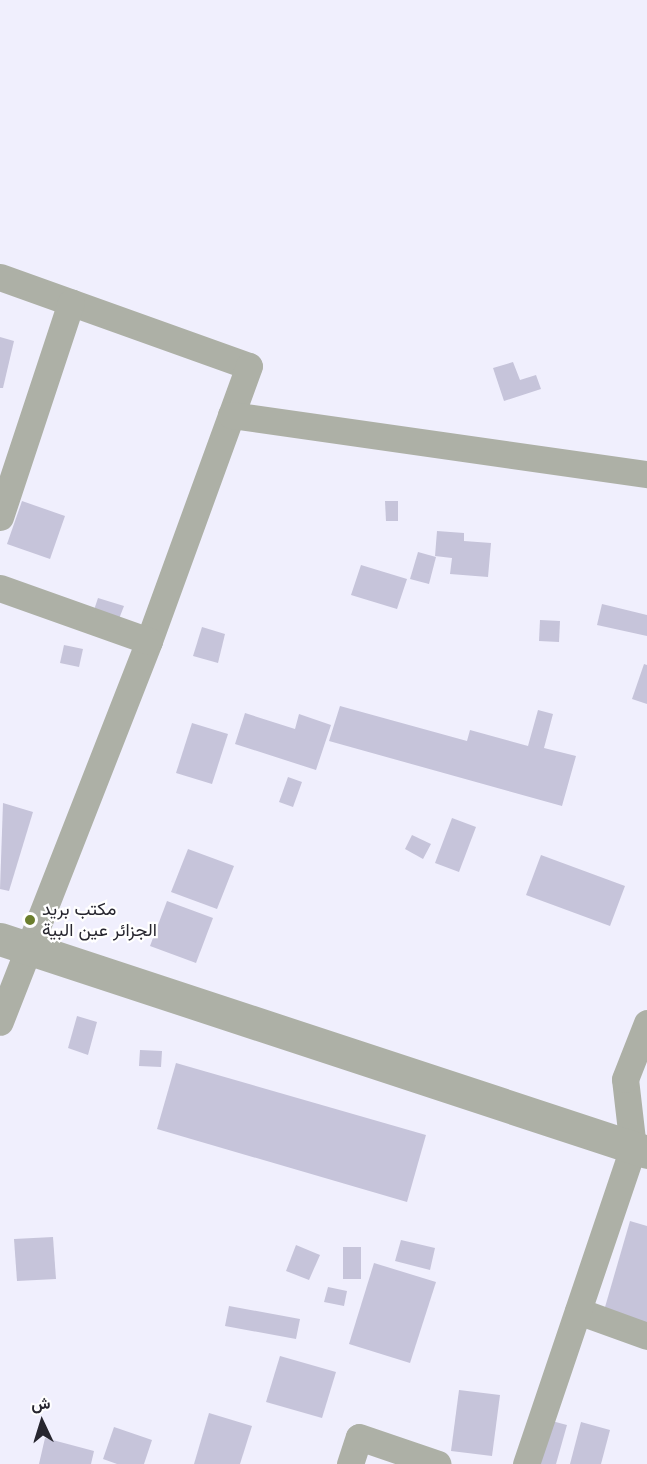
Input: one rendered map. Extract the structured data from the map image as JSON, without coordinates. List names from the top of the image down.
{
  "places": ["مكتب بريد الجزائر عين البية"],
  "north": "top"
}
